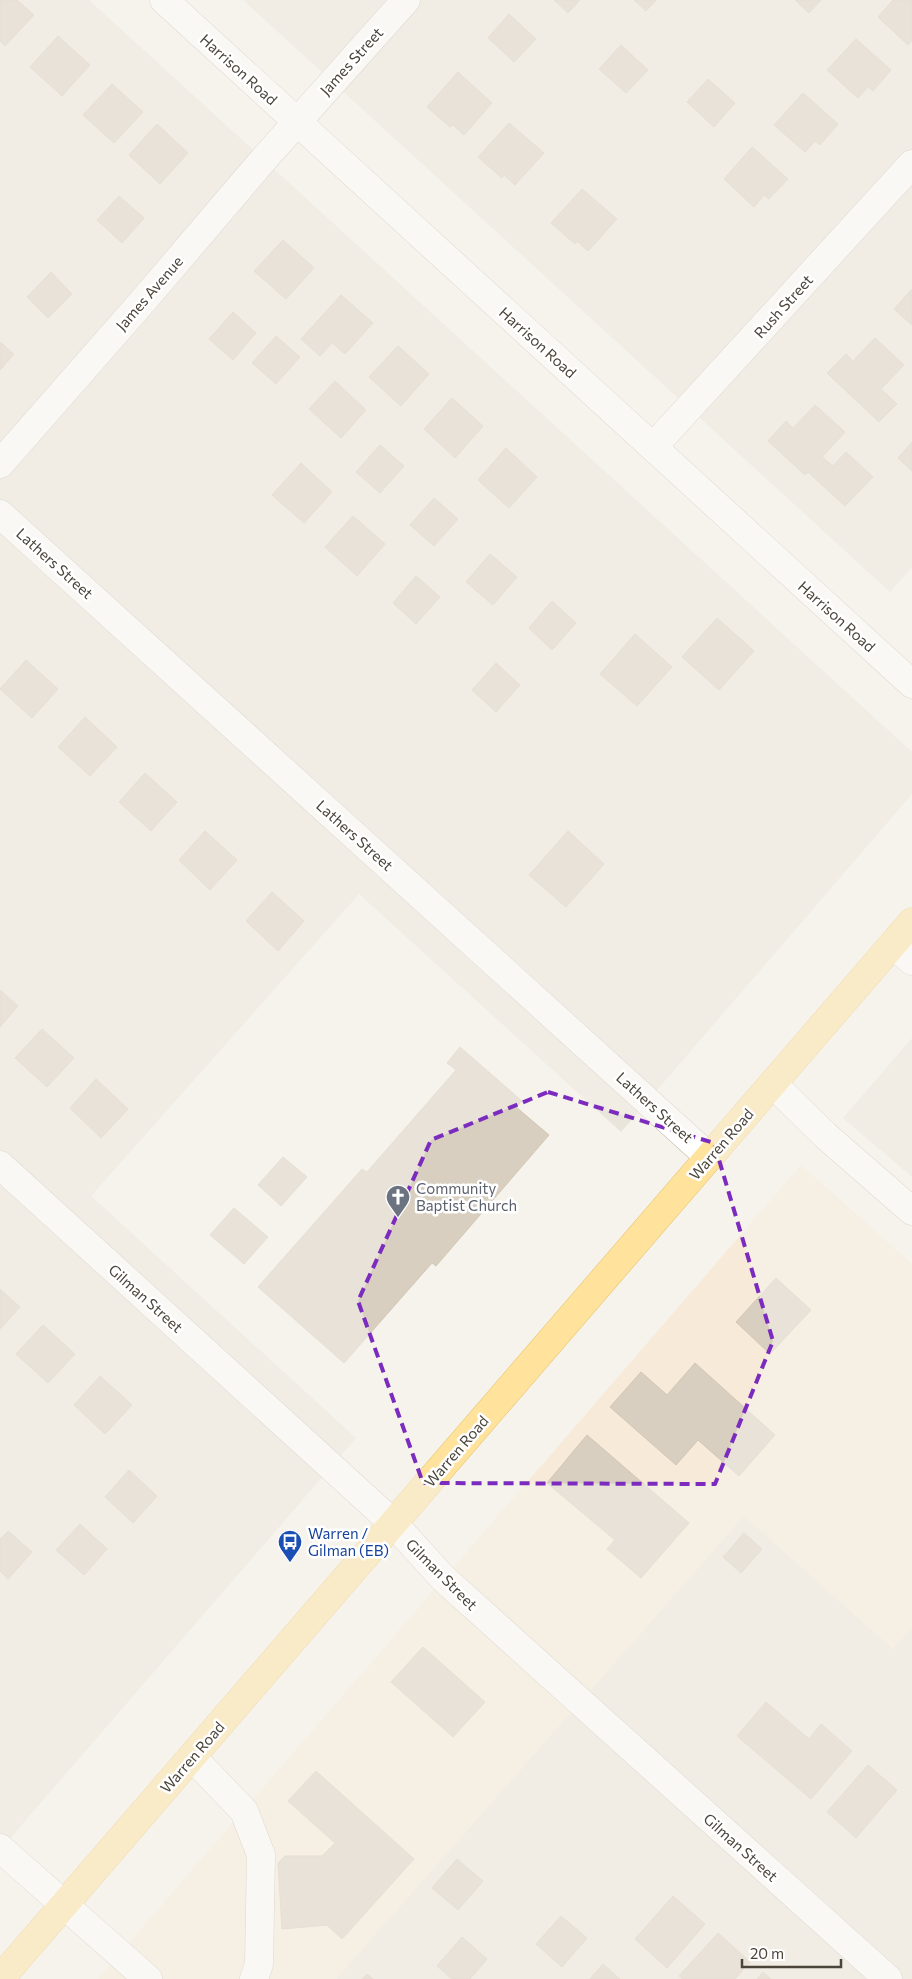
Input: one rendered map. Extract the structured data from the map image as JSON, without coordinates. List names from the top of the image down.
{
  "streets": {
    "main road": ["Warren Road"],
    "street": [
      "James Street",
      "Harrison Road",
      "James Avenue",
      "Rush Street",
      "Lathers Street",
      "Gilman Street"
    ]
  },
  "crossings": [
    ["James Street", "Harrison Road"],
    ["James Street", "James Avenue"],
    ["Harrison Road", "James Avenue"],
    ["Harrison Road", "Rush Street"],
    ["Lathers Street", "Warren Road"],
    ["Warren Road", "Gilman Street"]
  ],
  "places": {
    "church": ["Community Baptist Church"],
    "bus stop": ["Warren / Gilman (EB)"]
  },
  "scale_bar": "20 m"
}
